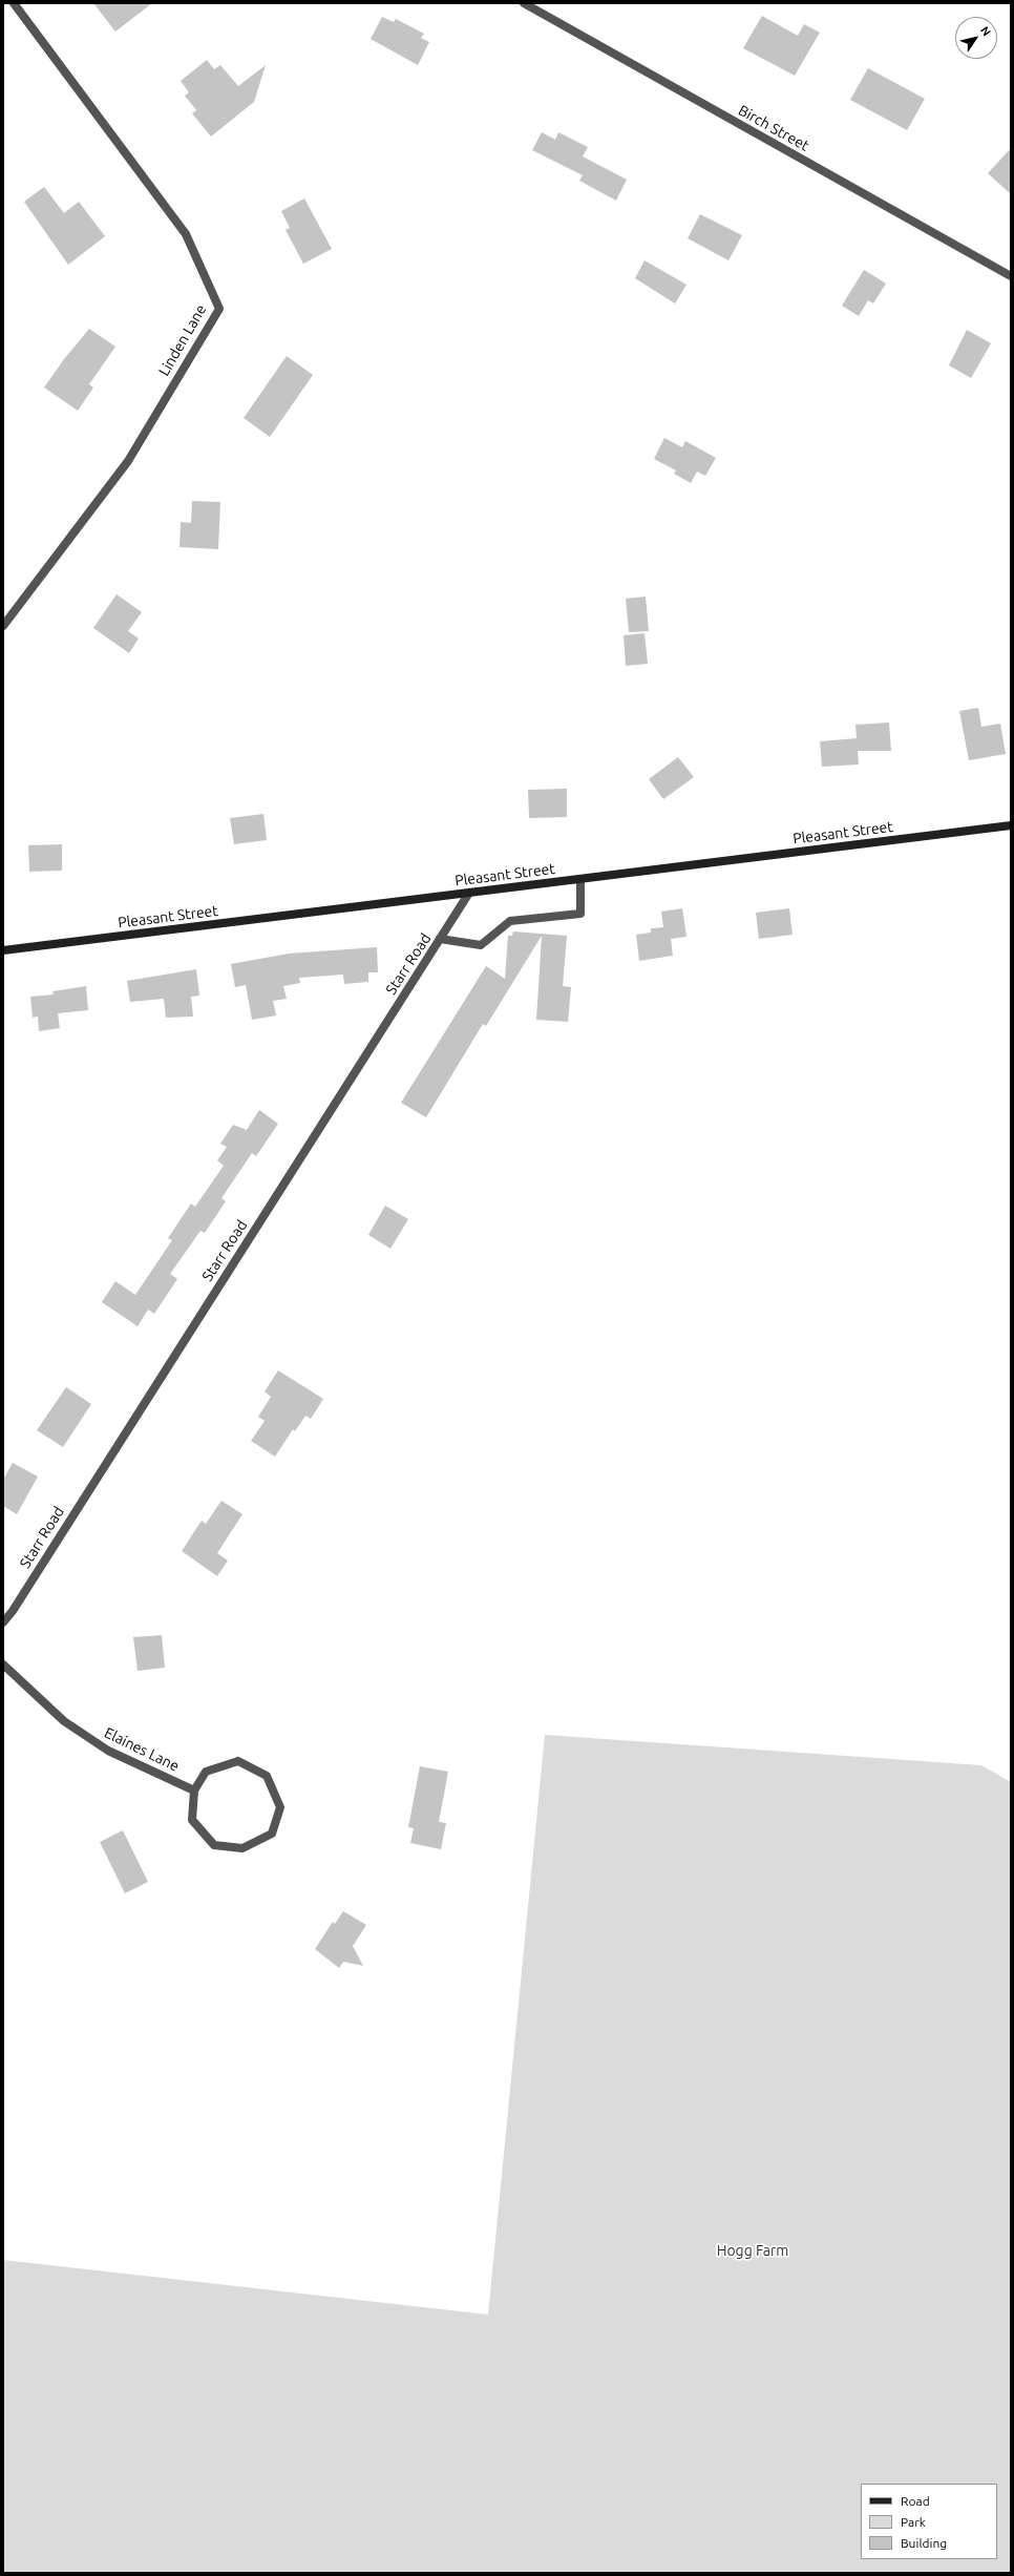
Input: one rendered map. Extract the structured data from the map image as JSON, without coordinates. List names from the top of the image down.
{
  "streets": {
    "main road": ["Pleasant Street"],
    "street": [
      "Birch Street",
      "Linden Lane",
      "Starr Road",
      "Elaines Lane"
    ]
  },
  "crossings": [
    ["Pleasant Street", "Starr Road"]
  ],
  "parks": ["Hogg Farm"],
  "legend": ["Road", "Park", "Building"],
  "north": "top right"
}
